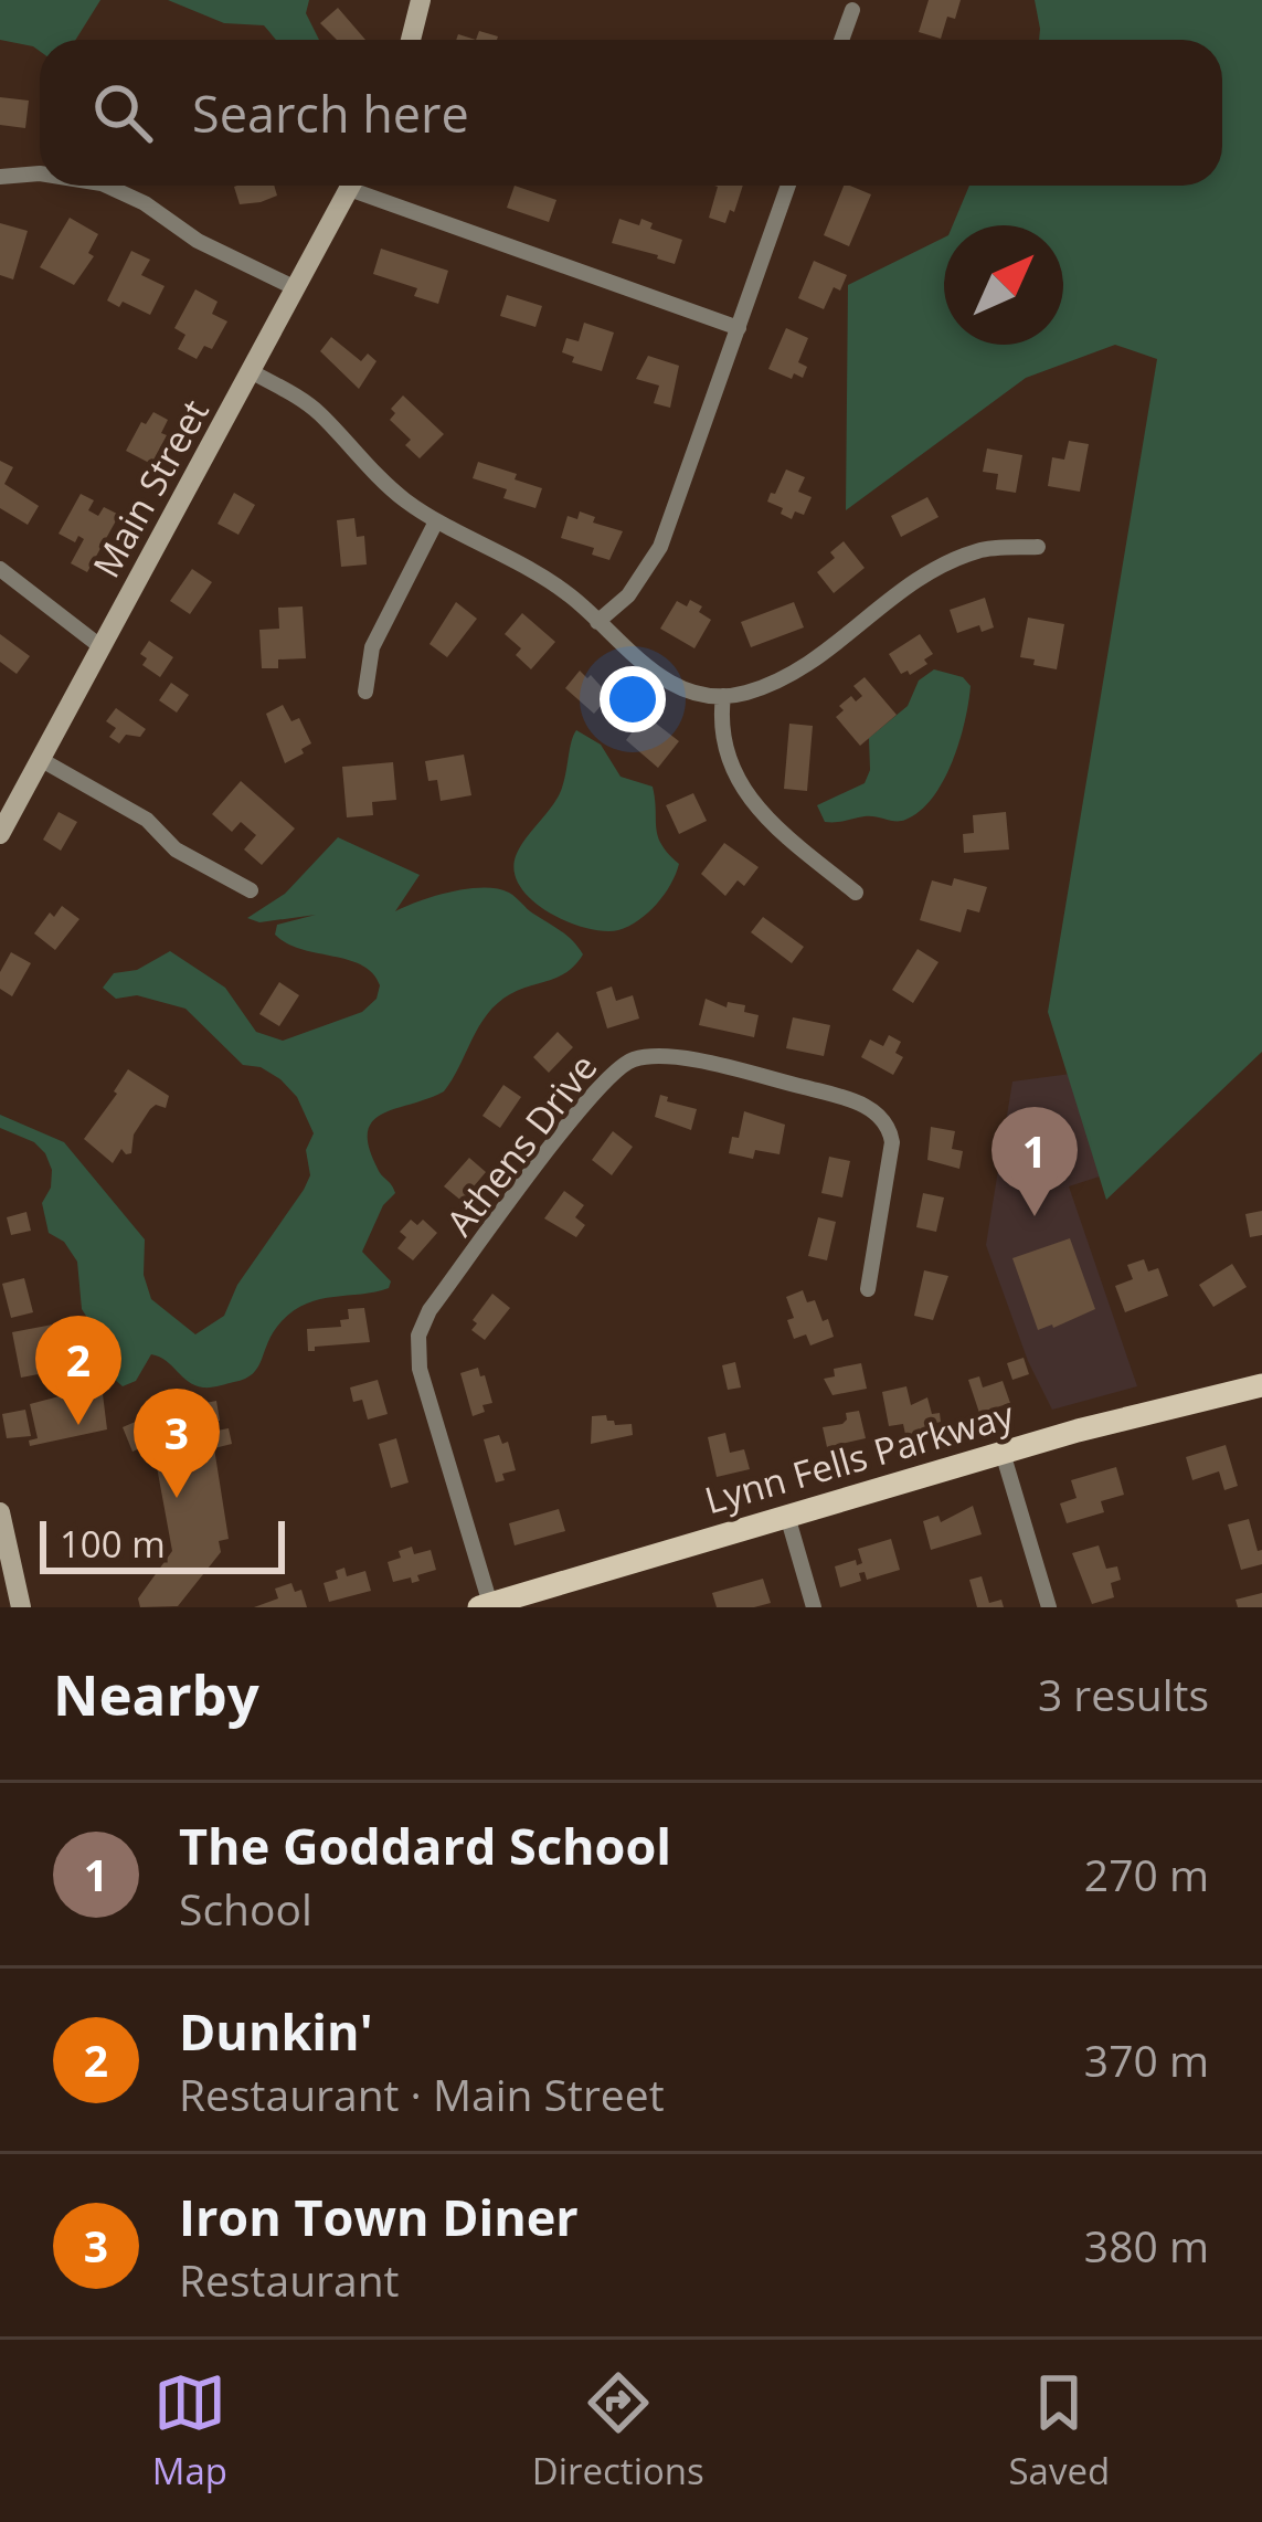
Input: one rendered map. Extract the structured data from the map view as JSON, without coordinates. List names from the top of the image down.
{
  "streets": {
    "main road": ["Main Street", "Lynn Fells Parkway"],
    "street": ["Athens Drive"]
  },
  "crossings": [
    ["Athens Drive", "Lynn Fells Parkway"]
  ],
  "scale_bar": "100 m",
  "north": "top right",
  "page": {
    "search": "Search here",
    "pins": ["1", "2", "3"],
    "scale": "100 m",
    "heading": ["Nearby", "3 results"],
    "list": [
      {
        "mark": "1",
        "name": "The Goddard School",
        "note": "School",
        "value": "270 m"
      },
      {
        "mark": "2",
        "name": "Dunkin'",
        "note": "Restaurant · Main Street",
        "value": "370 m"
      },
      {
        "mark": "3",
        "name": "Iron Town Diner",
        "note": "Restaurant",
        "value": "380 m"
      }
    ],
    "nav": ["Map", "Directions", "Saved"]
  }
}
